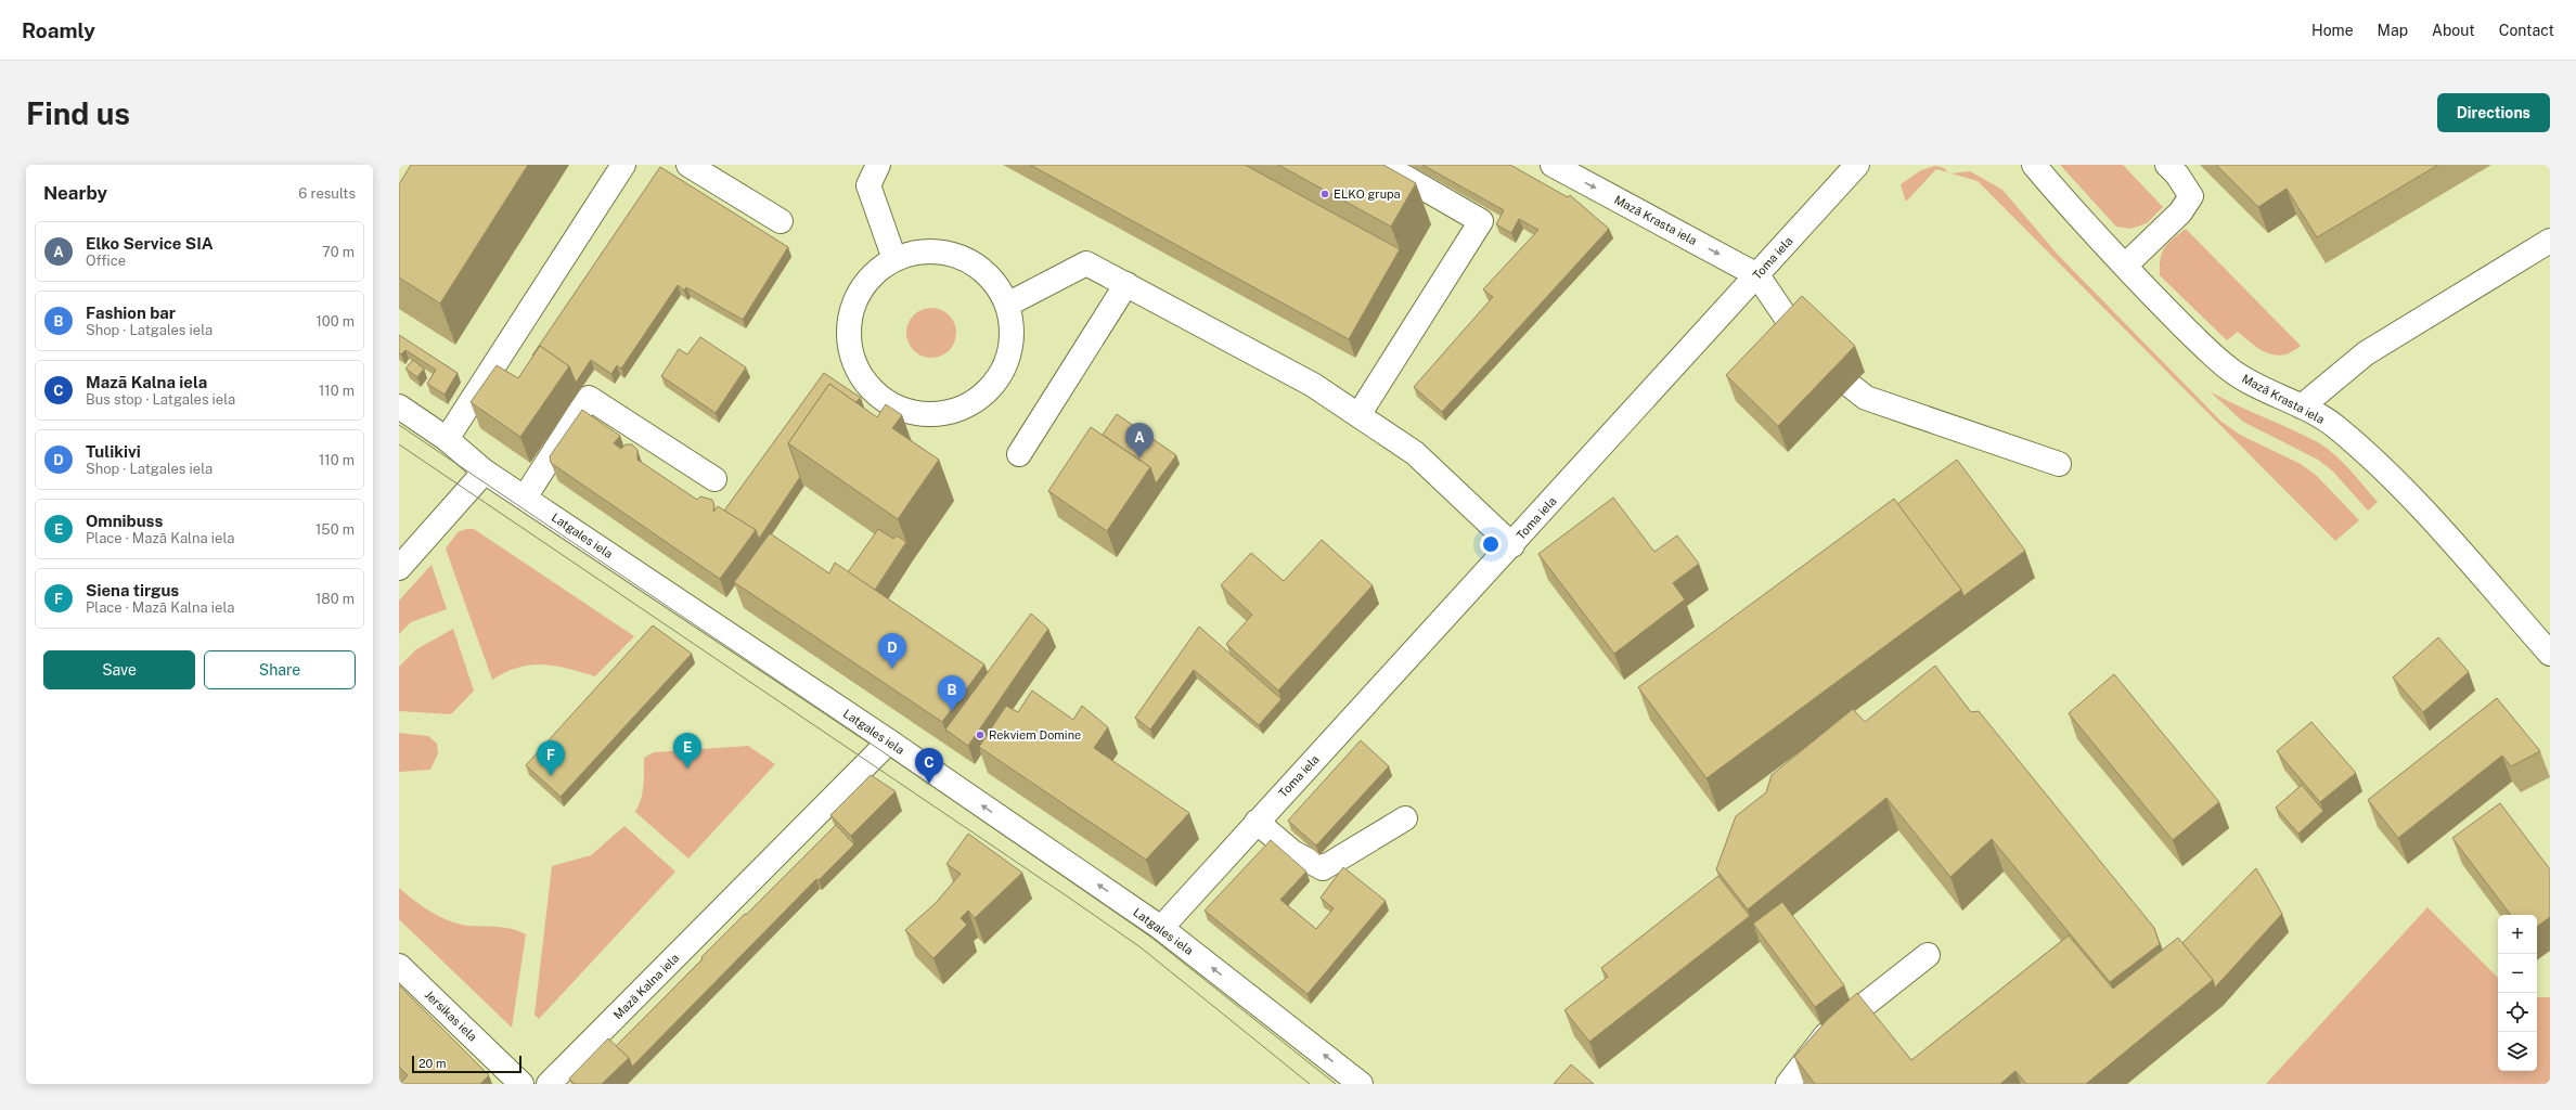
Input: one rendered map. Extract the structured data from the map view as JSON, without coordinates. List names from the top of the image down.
{
  "streets": {
    "street": [
      "Mazā Krasta iela",
      "Toma iela",
      "Latgales iela",
      "Mazā Kalna iela",
      "Jersikas iela"
    ]
  },
  "crossings": [
    ["Mazā Krasta iela", "Toma iela"],
    ["Toma iela", "Latgales iela"],
    ["Latgales iela", "Mazā Kalna iela"]
  ],
  "one_way": ["Latgales iela"],
  "places": ["ELKO grupa", "Rekviem Domine"],
  "scale_bar": "20 m",
  "page": {
    "header": "Roamly",
    "nav": [
      "Home",
      "Map",
      "About",
      "Contact"
    ],
    "buttons": [
      "Directions",
      ["Save", "Share"]
    ],
    "title": "Find us",
    "heading": ["Nearby", "6 results"],
    "list": [
      {
        "mark": "A",
        "name": "Elko Service SIA",
        "note": "Office",
        "value": "70 m"
      },
      {
        "mark": "B",
        "name": "Fashion bar",
        "note": "Shop · Latgales iela",
        "value": "100 m"
      },
      {
        "mark": "C",
        "name": "Mazā Kalna iela",
        "note": "Bus stop · Latgales iela",
        "value": "110 m"
      },
      {
        "mark": "D",
        "name": "Tulikivi",
        "note": "Shop · Latgales iela",
        "value": "110 m"
      },
      {
        "mark": "E",
        "name": "Omnibuss",
        "note": "Place · Mazā Kalna iela",
        "value": "150 m"
      },
      {
        "mark": "F",
        "name": "Siena tirgus",
        "note": "Place · Mazā Kalna iela",
        "value": "180 m"
      }
    ],
    "pins": [
      "A",
      "D",
      "B",
      "E",
      "F",
      "C"
    ],
    "map_buttons": ["+", "−"],
    "scale": "20 m"
  }
}
